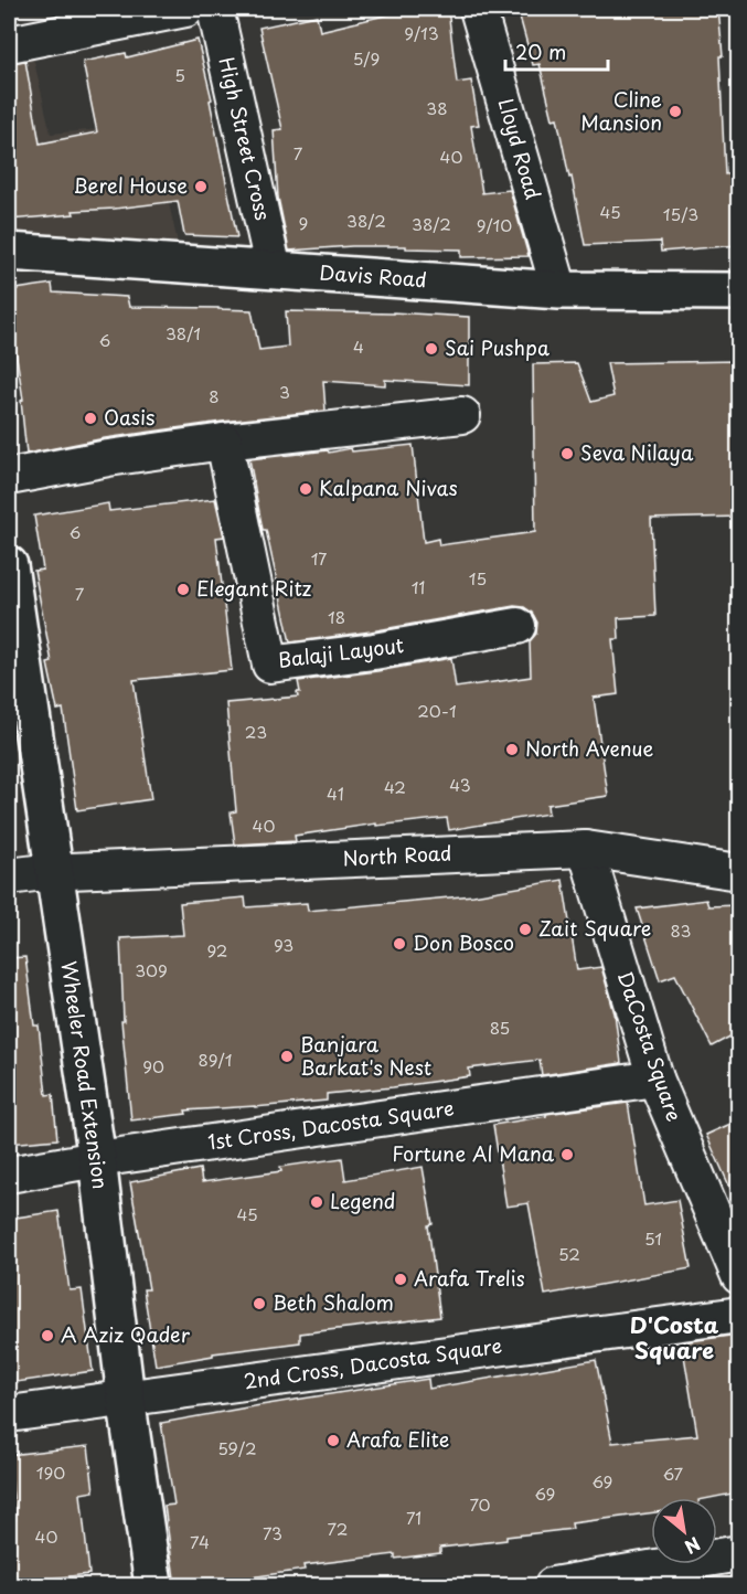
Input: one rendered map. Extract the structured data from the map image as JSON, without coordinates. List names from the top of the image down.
{
  "streets": {
    "street": [
      "High Street Cross",
      "Lloyd Road",
      "Davis Road",
      "Balaji Layout",
      "North Road",
      "DaCosta Square",
      "Wheeler Road Extension",
      "1st Cross, Dacosta Square",
      "2nd Cross, Dacosta Square"
    ]
  },
  "crossings": [
    ["High Street Cross", "Davis Road"],
    ["Lloyd Road", "Davis Road"],
    ["North Road", "DaCosta Square"],
    ["North Road", "Wheeler Road Extension"],
    ["DaCosta Square", "1st Cross, Dacosta Square"],
    ["Wheeler Road Extension", "1st Cross, Dacosta Square"],
    ["Wheeler Road Extension", "2nd Cross, Dacosta Square"]
  ],
  "districts": ["D'Costa Square"],
  "places": [
    "Cline Mansion",
    "Berel House",
    "Sai Pushpa",
    "Oasis",
    "Seva Nilaya",
    "Kalpana Nivas",
    "Elegant Ritz",
    "North Avenue",
    "Zait Square",
    "Don Bosco",
    "Banjara Barkat's Nest",
    "Fortune Al Mana",
    "Legend",
    "Arafa Trelis",
    "Beth Shalom",
    "A Aziz Qader",
    "Arafa Elite"
  ],
  "house_numbers": [
    "9/13",
    "5/9",
    "5",
    "38",
    "7",
    "40",
    "45",
    "15/3",
    "38/2",
    "9",
    "38/2",
    "9/10",
    "38/1",
    "6",
    "4",
    "3",
    "8",
    "6",
    "17",
    "15",
    "11",
    "7",
    "18",
    "20-1",
    "23",
    "43",
    "42",
    "41",
    "40",
    "83",
    "93",
    "92",
    "309",
    "85",
    "89/1",
    "90",
    "45",
    "51",
    "52",
    "59/2",
    "190",
    "67",
    "69",
    "69",
    "70",
    "71",
    "72",
    "73",
    "40",
    "74"
  ],
  "scale_bar": "20 m",
  "north": "bottom right"
}
